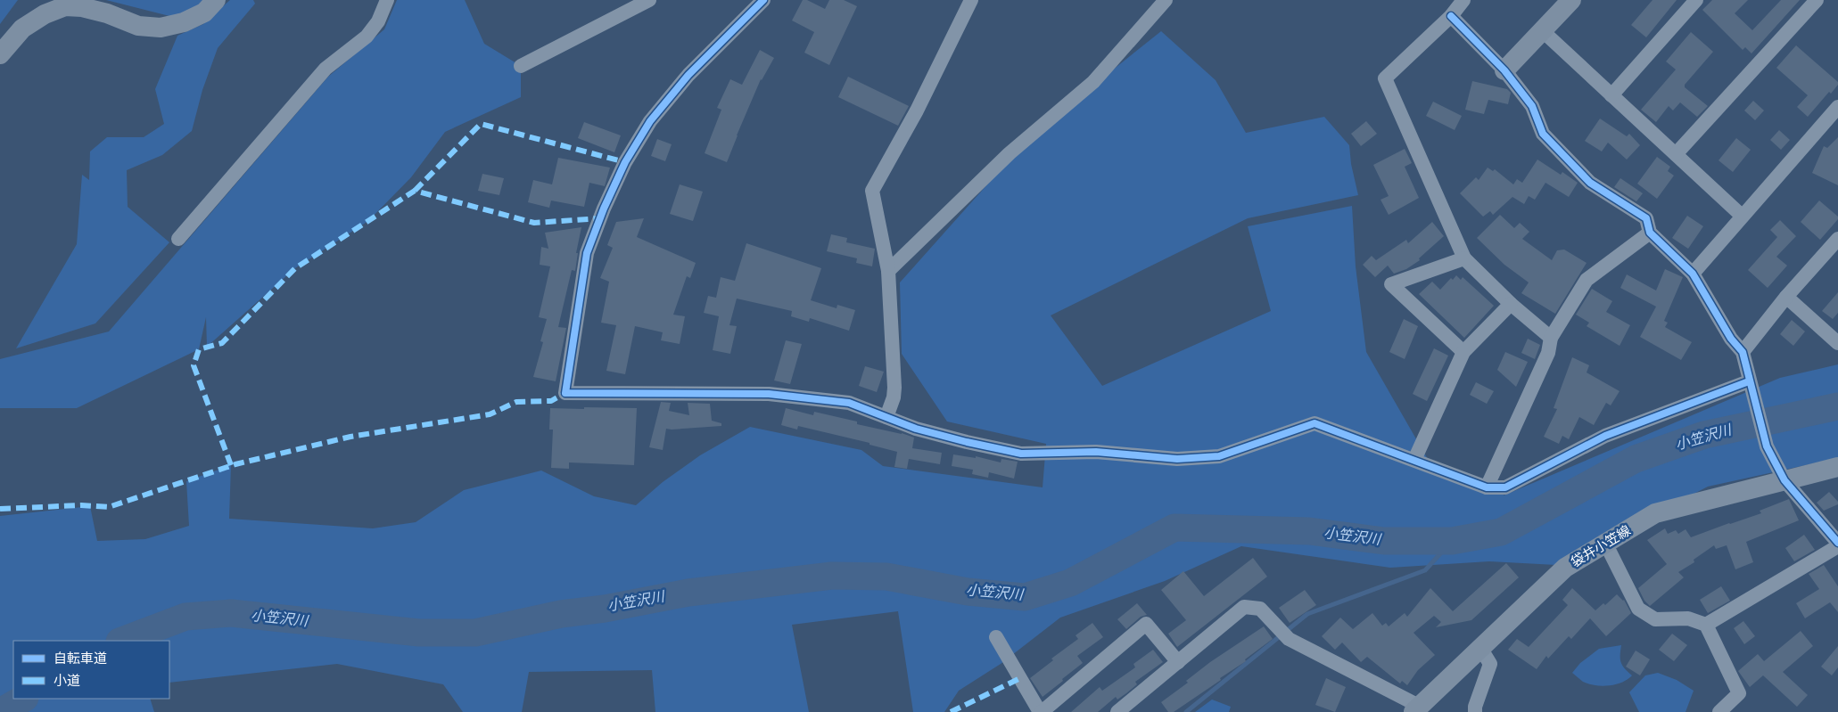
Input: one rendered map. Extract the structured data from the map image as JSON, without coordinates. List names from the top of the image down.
{
  "streets": {
    "main road": ["袋井小笠線"]
  },
  "water": ["小笠沢川"],
  "legend": ["自転車道", "小道"]
}
